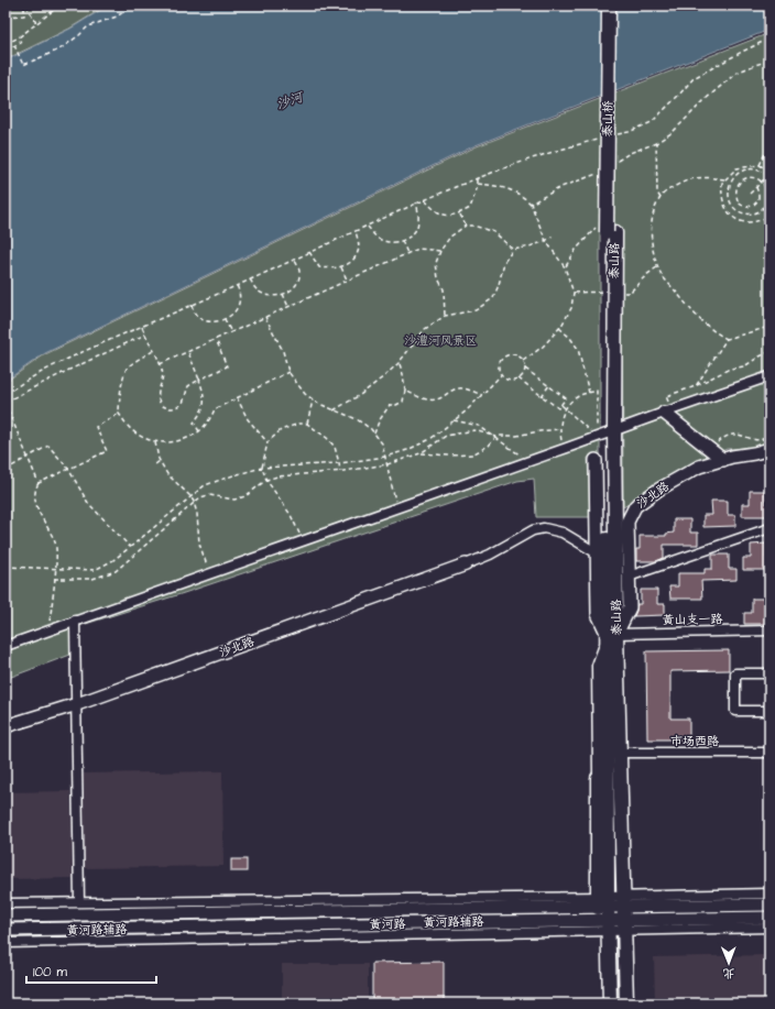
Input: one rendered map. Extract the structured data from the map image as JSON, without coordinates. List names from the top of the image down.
{
  "streets": {
    "main road": [
      "泰山桥",
      "泰山路",
      "沙北路",
      "黄河路"
    ],
    "street": ["黄山支一路", "市场西路", "黄河路辅路"]
  },
  "crossings": [
    ["泰山桥", "泰山路"],
    ["泰山路", "沙北路"],
    ["泰山路", "黄山支一路"],
    ["泰山路", "市场西路"],
    ["泰山路", "黄河路辅路"],
    ["泰山路", "黄河路"],
    ["沙北路", "黄山支一路"],
    ["黄河路辅路", "黄河路"]
  ],
  "water": ["沙河"],
  "parks": ["沙澧河风景区"],
  "scale_bar": "100 m",
  "north": "bottom"
}
